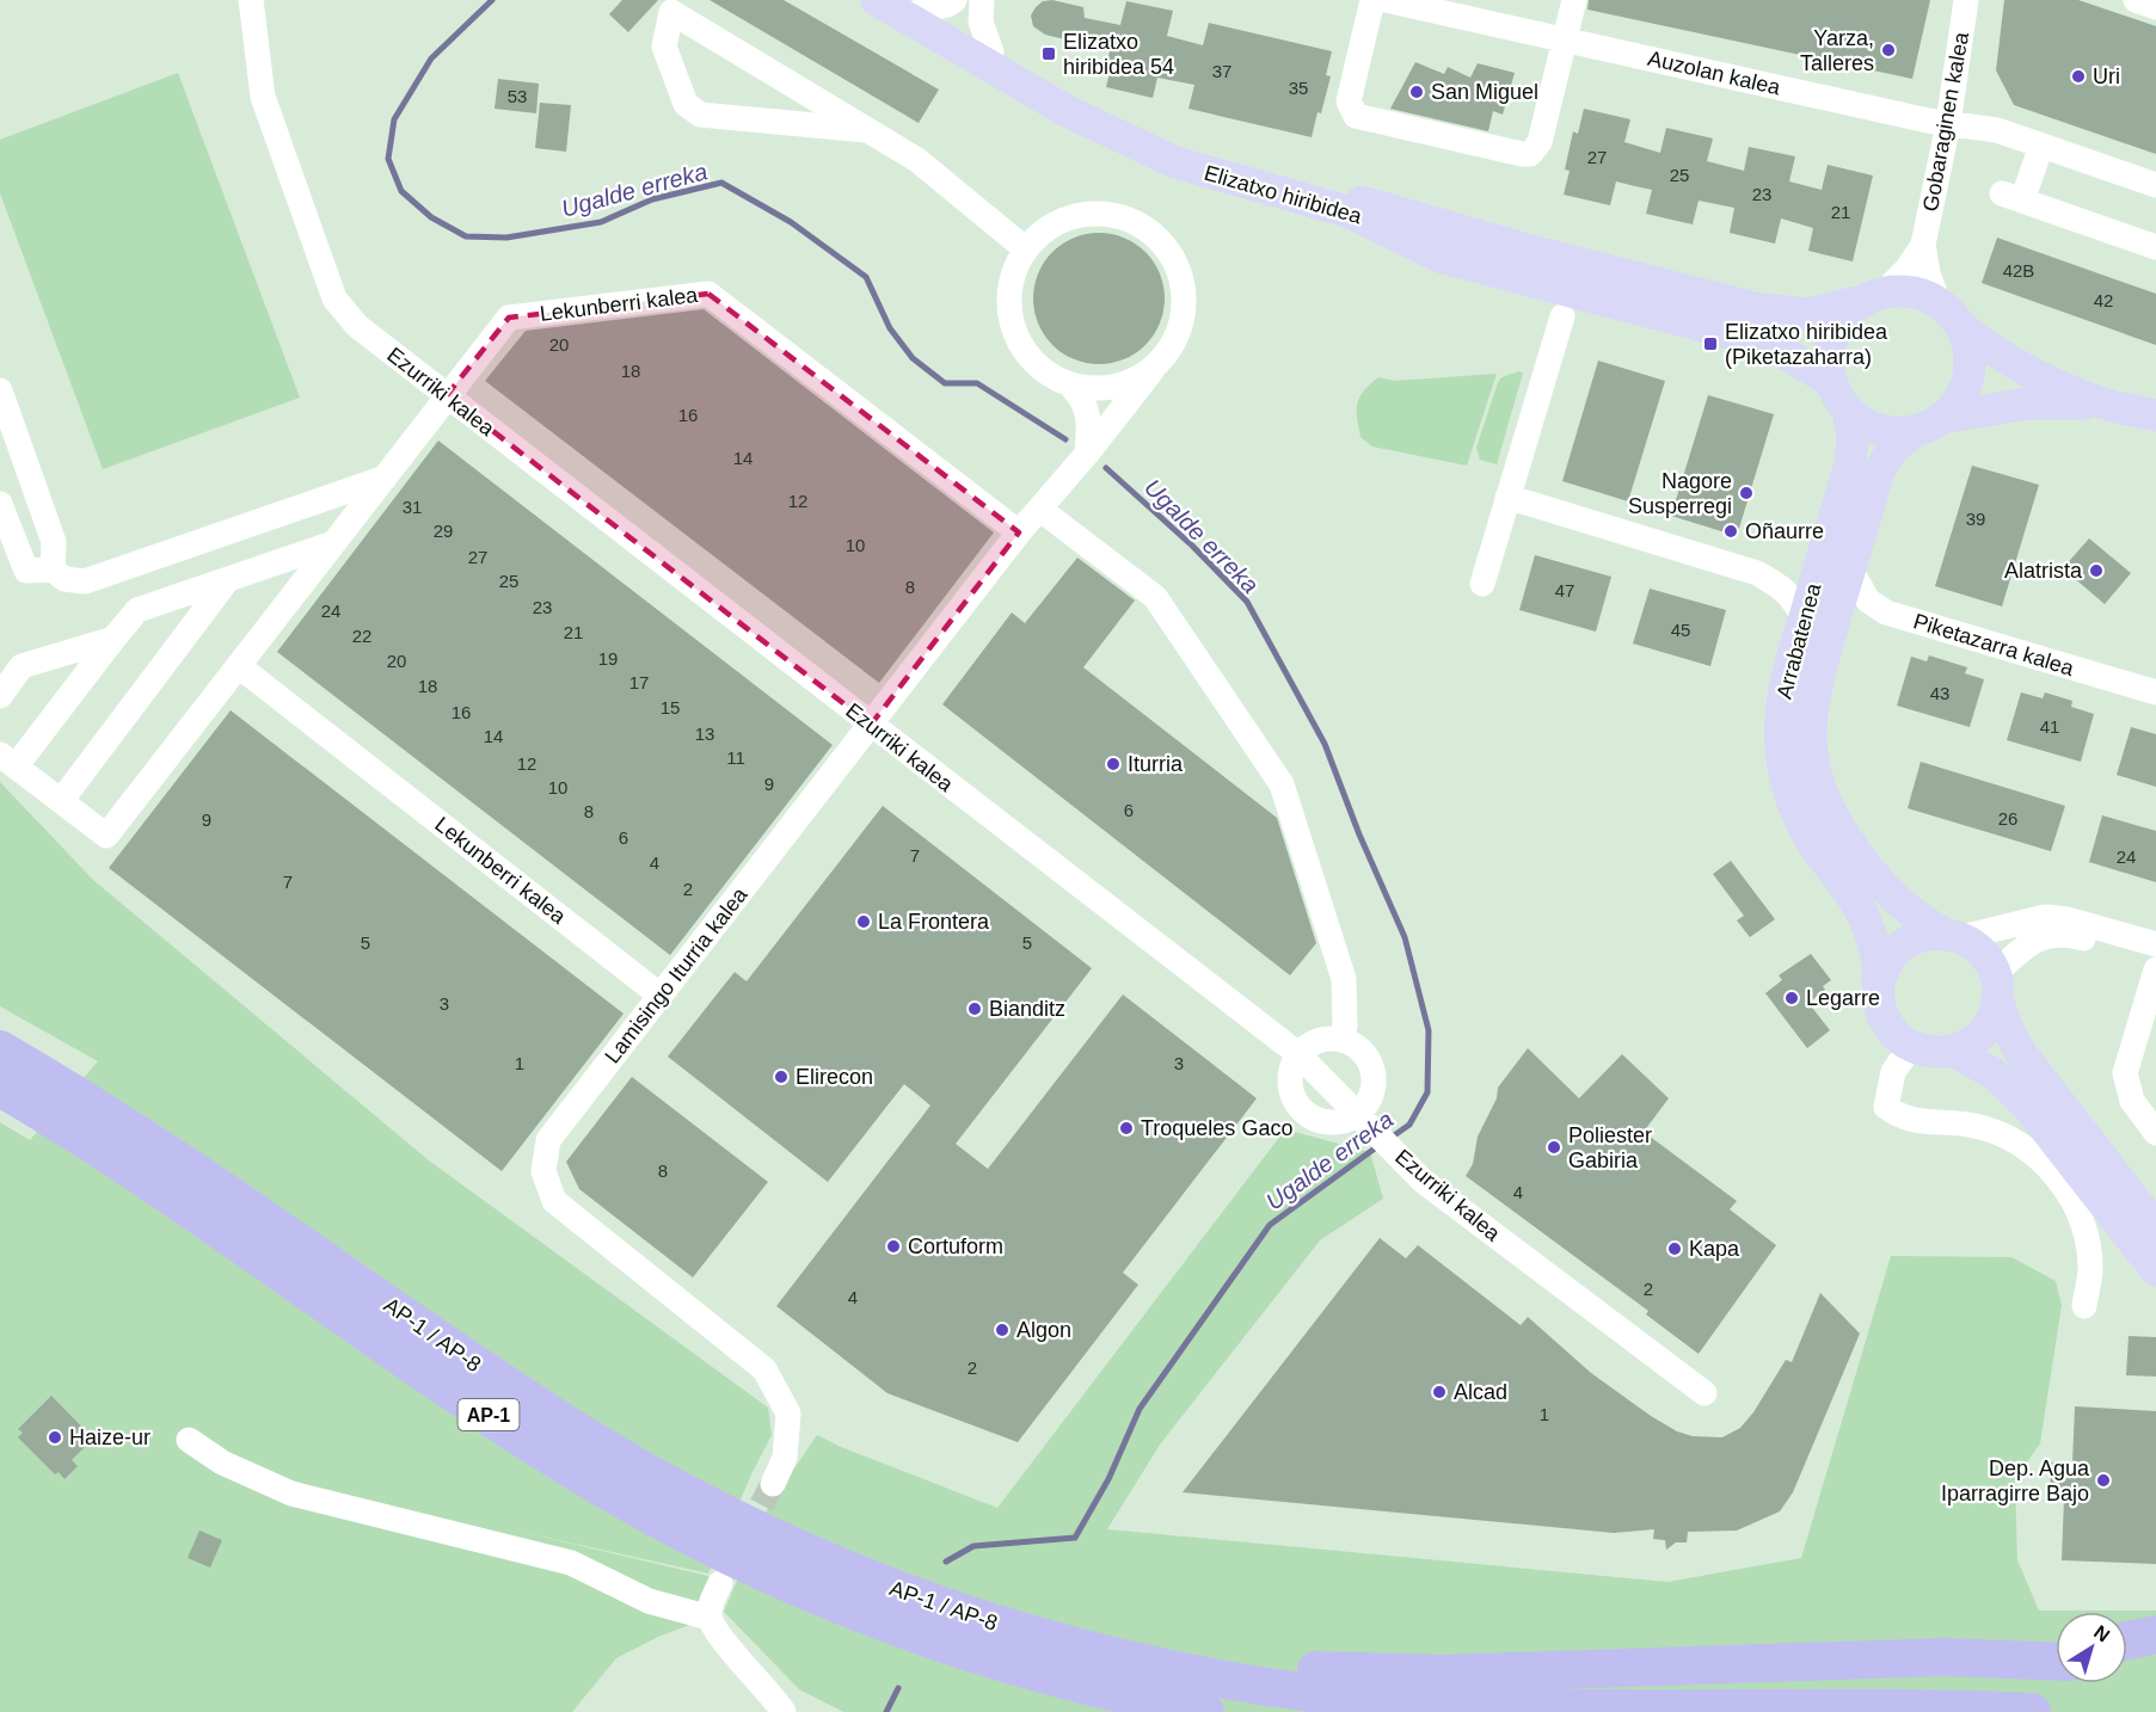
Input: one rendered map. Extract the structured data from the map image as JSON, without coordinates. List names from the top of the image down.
{
  "streets": {
    "highway": ["AP-1 / AP-8", "AP-1"],
    "main road": ["Elizatxo hiribidea", "Arrabatenea"],
    "street": [
      "Auzolan kalea",
      "Gobaraginen kalea",
      "Lekunberri kalea",
      "Ezurriki kalea",
      "Piketazarra kalea",
      "Lamisingo Iturria kalea"
    ]
  },
  "crossings": [
    ["Auzolan kalea", "Gobaraginen kalea"],
    ["Gobaraginen kalea", "Elizatxo hiribidea"],
    ["Gobaraginen kalea", "Arrabatenea"],
    ["Elizatxo hiribidea", "Arrabatenea"],
    ["Lekunberri kalea", "Ezurriki kalea"],
    ["Lekunberri kalea", "Lamisingo Iturria kalea"],
    ["Ezurriki kalea", "Lamisingo Iturria kalea"],
    ["Arrabatenea", "Piketazarra kalea"]
  ],
  "water": ["Ugalde erreka"],
  "places": {
    "other": [
      "Yarza, Talleres",
      "Uri",
      "San Miguel",
      "Nagore Susperregi",
      "Oñaurre",
      "Alatrista",
      "Iturria",
      "La Frontera",
      "Legarre",
      "Bianditz",
      "Elirecon",
      "Troqueles Gaco",
      "Poliester Gabiria",
      "Cortuform",
      "Kapa",
      "Algon",
      "Alcad",
      "Haize-ur",
      "Dep. Agua Iparragirre Bajo"
    ],
    "transit": ["Elizatxo hiribidea 54", "Elizatxo hiribidea (Piketazaharra)"]
  },
  "house_numbers": [
    "37",
    "35",
    "53",
    "27",
    "25",
    "23",
    "21",
    "42B",
    "42",
    "20",
    "18",
    "16",
    "14",
    "12",
    "31",
    "39",
    "29",
    "10",
    "27",
    "25",
    "8",
    "47",
    "23",
    "24",
    "45",
    "21",
    "22",
    "19",
    "20",
    "17",
    "18",
    "43",
    "15",
    "16",
    "41",
    "13",
    "14",
    "11",
    "12",
    "9",
    "10",
    "6",
    "8",
    "26",
    "9",
    "6",
    "7",
    "24",
    "4",
    "7",
    "2",
    "5",
    "5",
    "3",
    "1",
    "3",
    "8",
    "4",
    "2",
    "4",
    "2",
    "1"
  ],
  "north": "top right"
}
